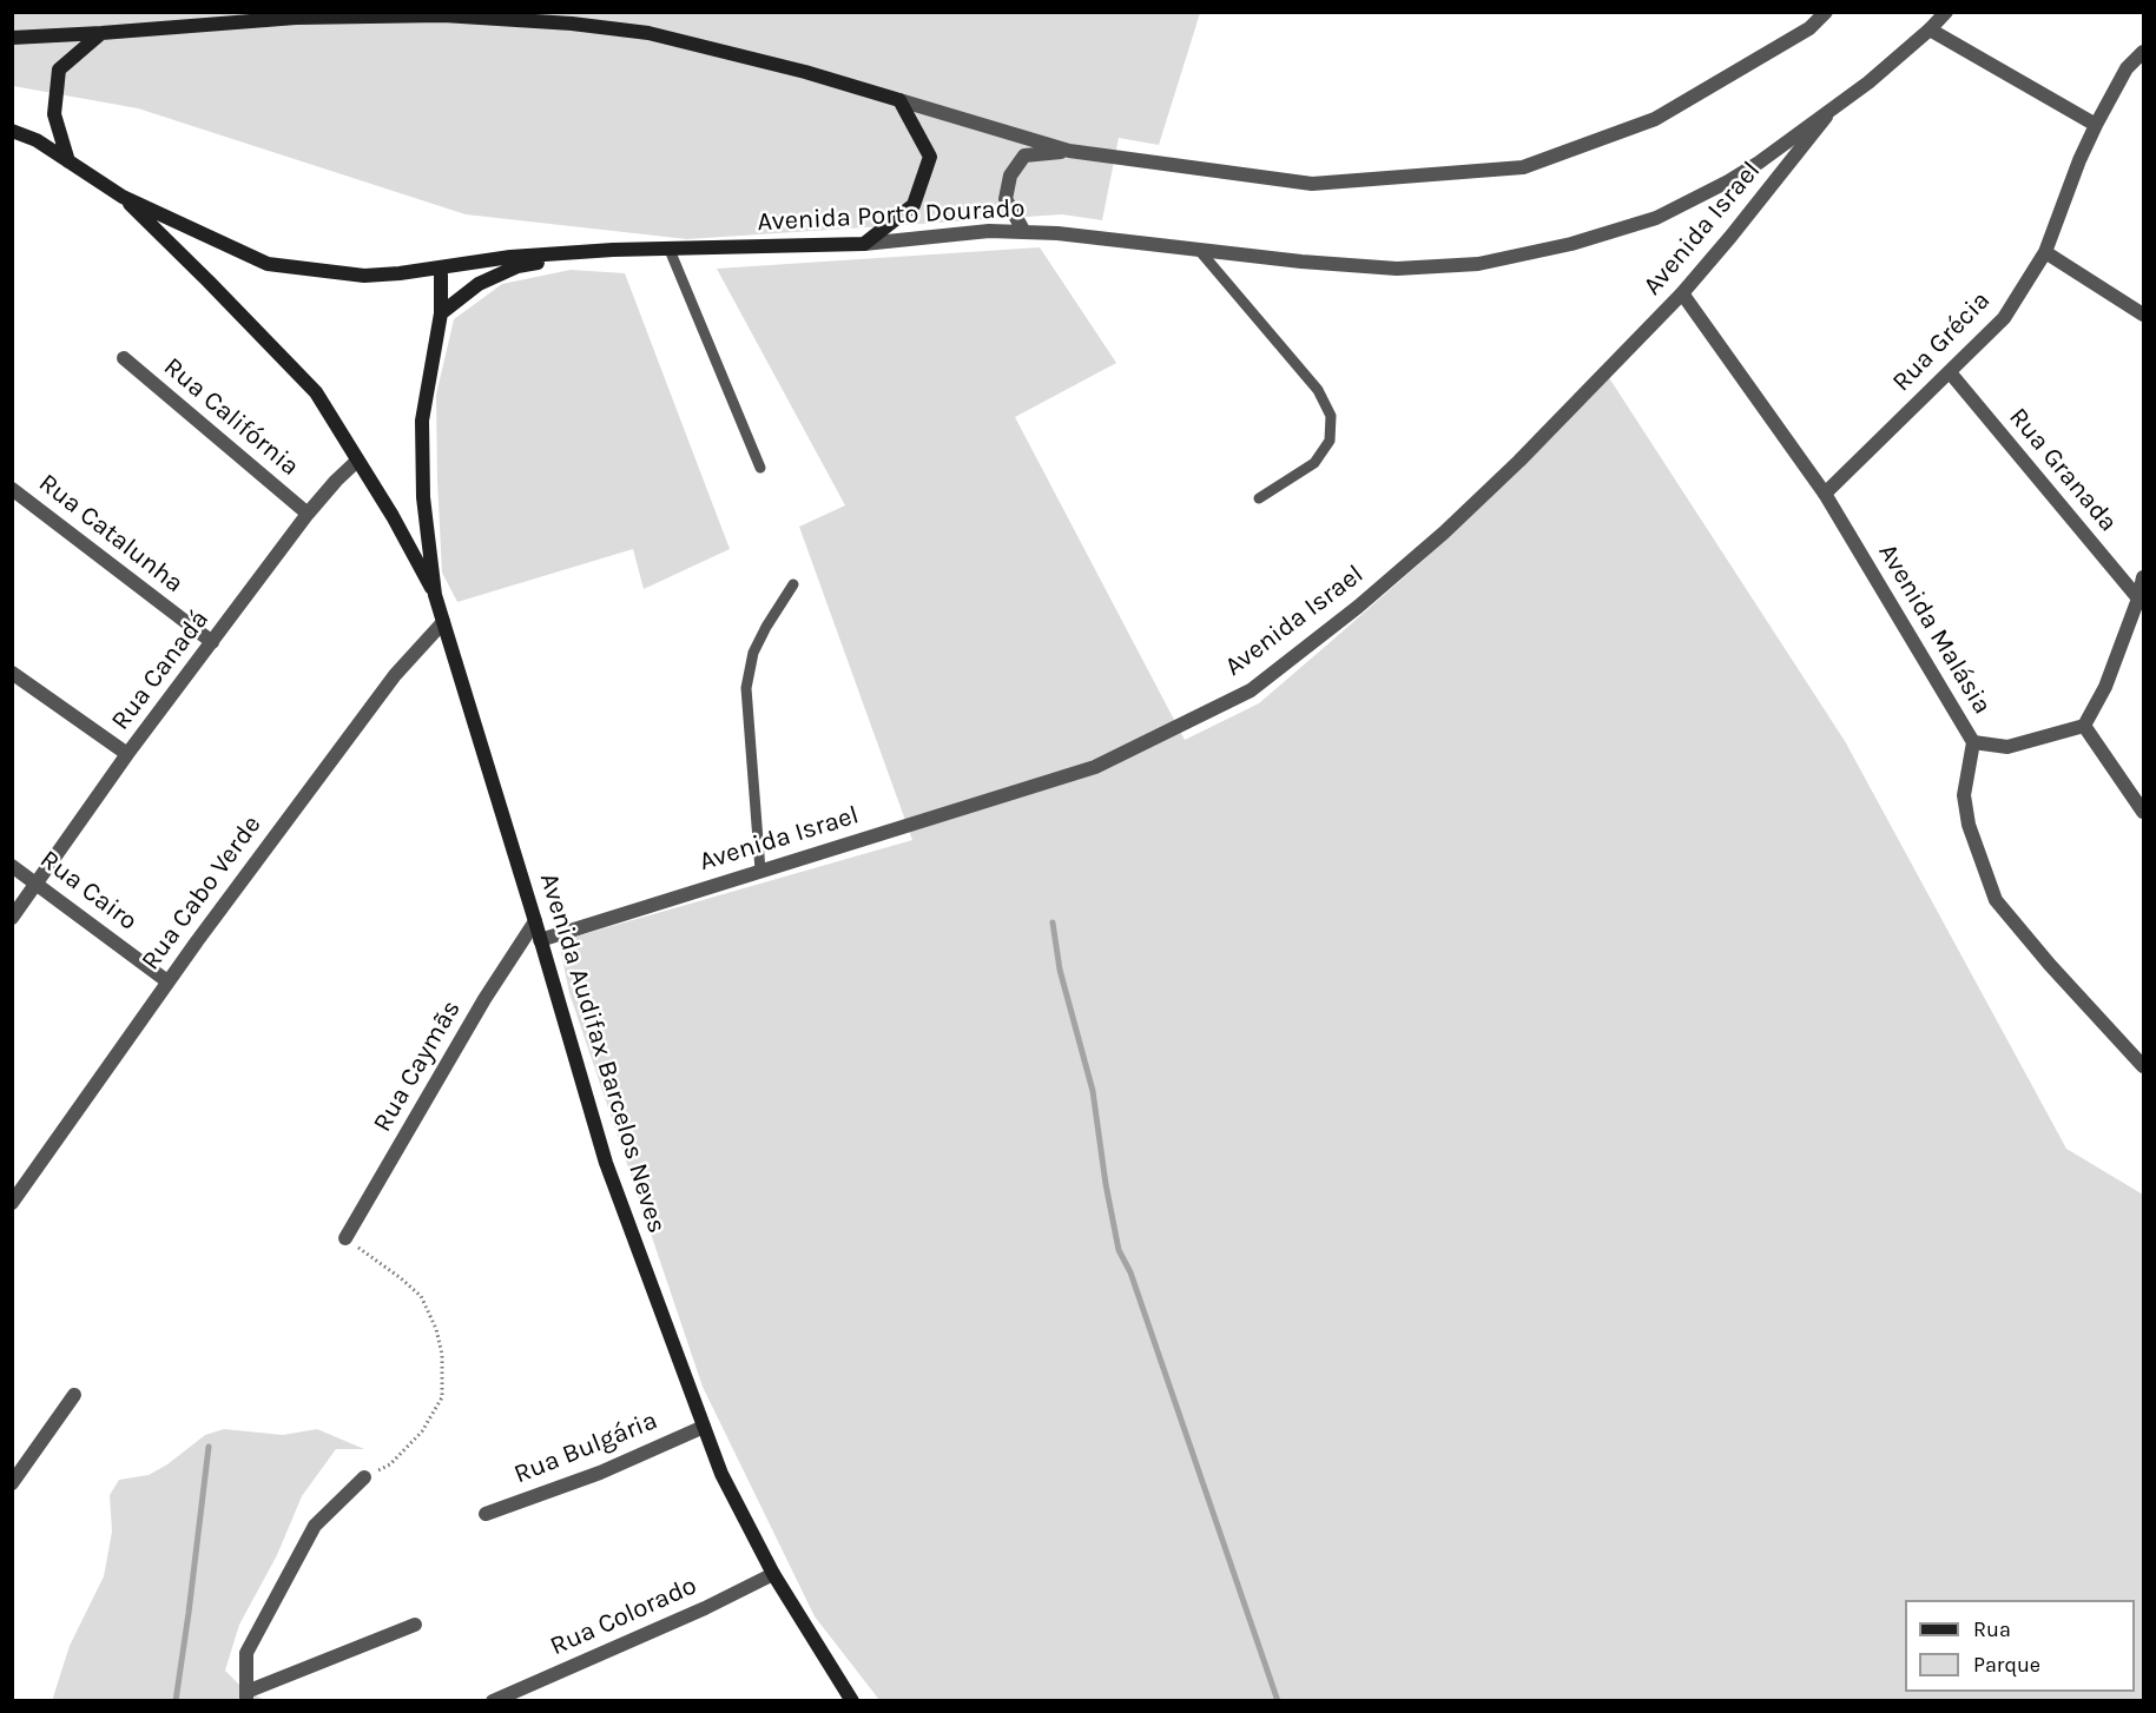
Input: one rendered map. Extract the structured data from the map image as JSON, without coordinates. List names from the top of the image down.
{
  "streets": {
    "main road": ["Avenida Porto Dourado", "Avenida Audifax Barcelos Neves"],
    "street": [
      "Avenida Israel",
      "Rua Grécia",
      "Rua Califórnia",
      "Rua Granada",
      "Rua Catalunha",
      "Avenida Malásia",
      "Rua Canadá",
      "Rua Cairo",
      "Rua Cabo Verde",
      "Rua Caymãs",
      "Rua Bulgária",
      "Rua Colorado"
    ]
  },
  "crossings": [
    ["Avenida Porto Dourado", "Avenida Israel"],
    ["Avenida Porto Dourado", "Avenida Audifax Barcelos Neves"],
    ["Avenida Israel", "Avenida Malásia"],
    ["Avenida Israel", "Avenida Audifax Barcelos Neves"],
    ["Rua Grécia", "Rua Granada"],
    ["Rua Grécia", "Avenida Malásia"],
    ["Rua Califórnia", "Rua Canadá"],
    ["Rua Catalunha", "Rua Canadá"],
    ["Rua Canadá", "Rua Cairo"],
    ["Rua Canadá", "Avenida Audifax Barcelos Neves"],
    ["Rua Cairo", "Rua Cabo Verde"],
    ["Rua Cabo Verde", "Avenida Audifax Barcelos Neves"],
    ["Avenida Audifax Barcelos Neves", "Rua Caymãs"],
    ["Avenida Audifax Barcelos Neves", "Rua Bulgária"],
    ["Avenida Audifax Barcelos Neves", "Rua Colorado"]
  ],
  "legend": ["Rua", "Parque"]
}
